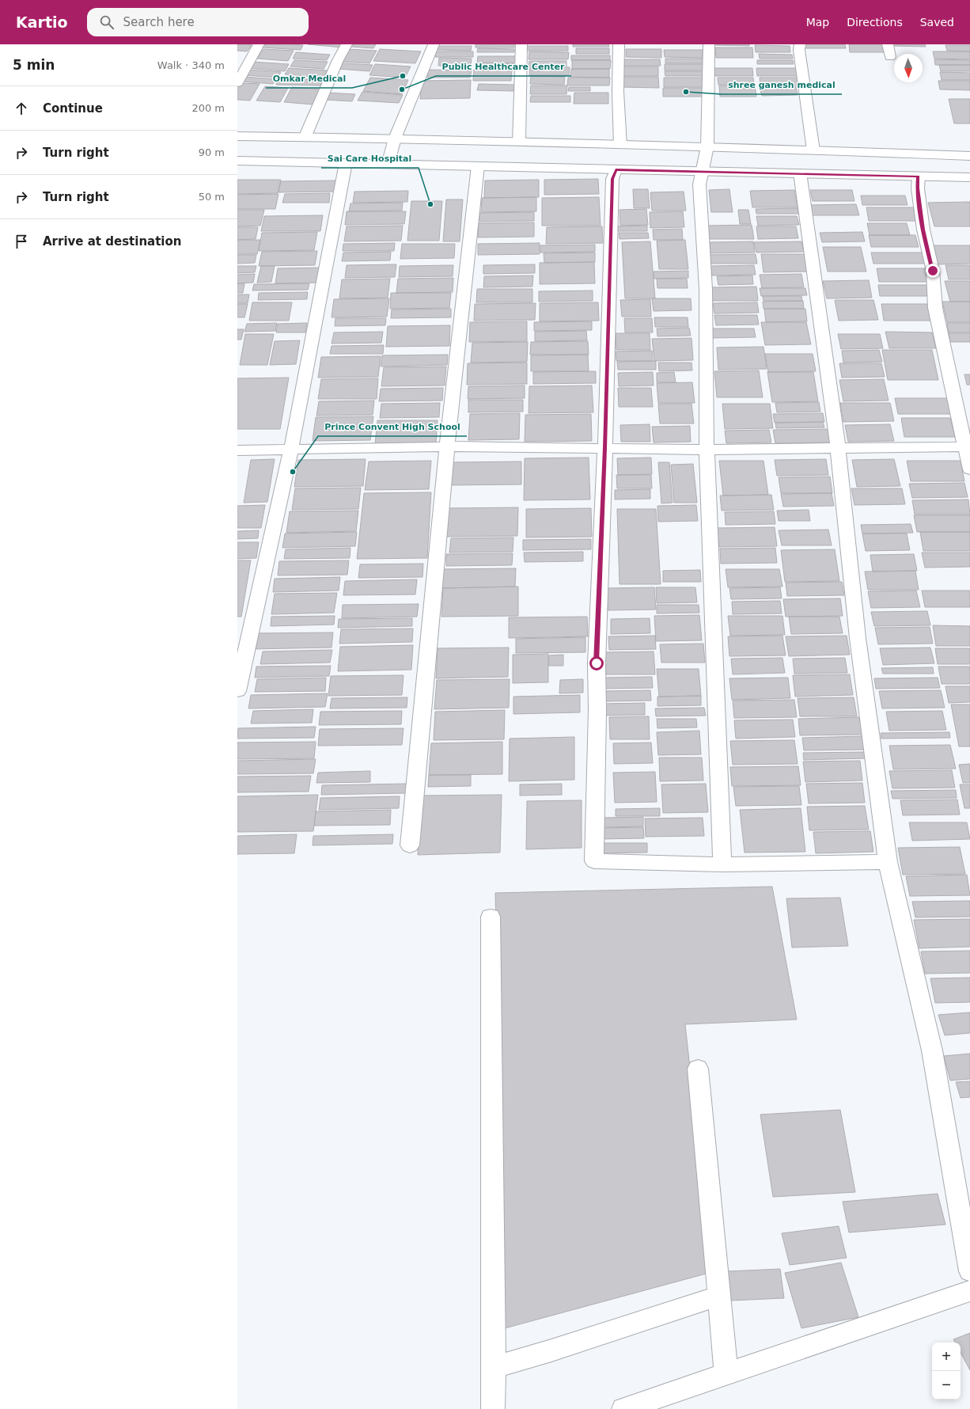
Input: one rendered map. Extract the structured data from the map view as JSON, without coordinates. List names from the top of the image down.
{
  "places": [
    "Omkar Medical",
    "Public Healthcare Center",
    "shree ganesh medical",
    "Sai Care Hospital",
    "Prince Convent High School"
  ],
  "north": "bottom",
  "page": {
    "header": "Kartio",
    "search": "Search here",
    "nav": ["Map", "Directions", "Saved"],
    "heading": ["5 min", "Walk · 340 m"],
    "list": [
      ["Continue", "200 m"],
      ["Turn right", "90 m"],
      ["Turn right", "50 m"],
      "Arrive at destination"
    ],
    "map_buttons": ["+", "−"]
  }
}
